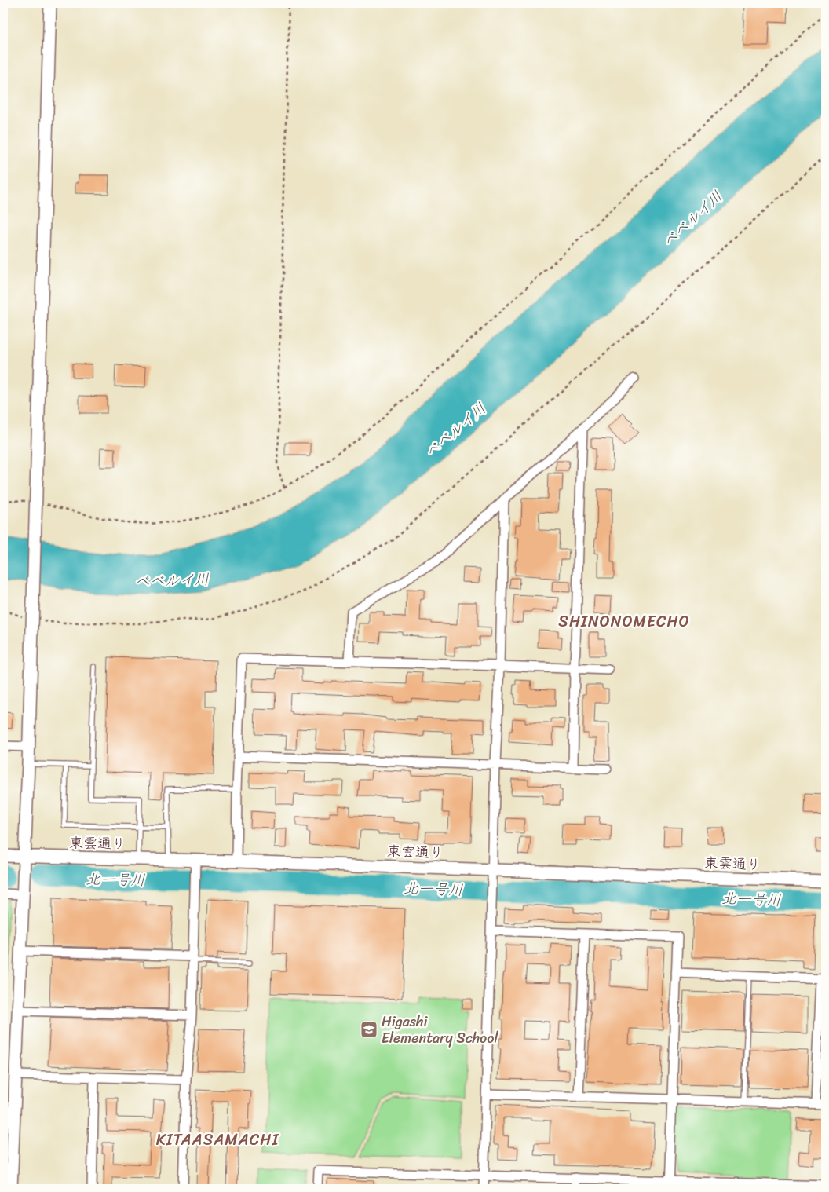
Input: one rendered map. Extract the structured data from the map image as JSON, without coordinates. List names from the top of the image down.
{
  "streets": {
    "street": ["東雲通り"]
  },
  "districts": ["SHINONOMECHO", "KITAASAMACHI"],
  "water": ["ベベルイ川", "北一号川"],
  "places": {
    "school or university": ["Higashi Elementary School"]
  }
}
